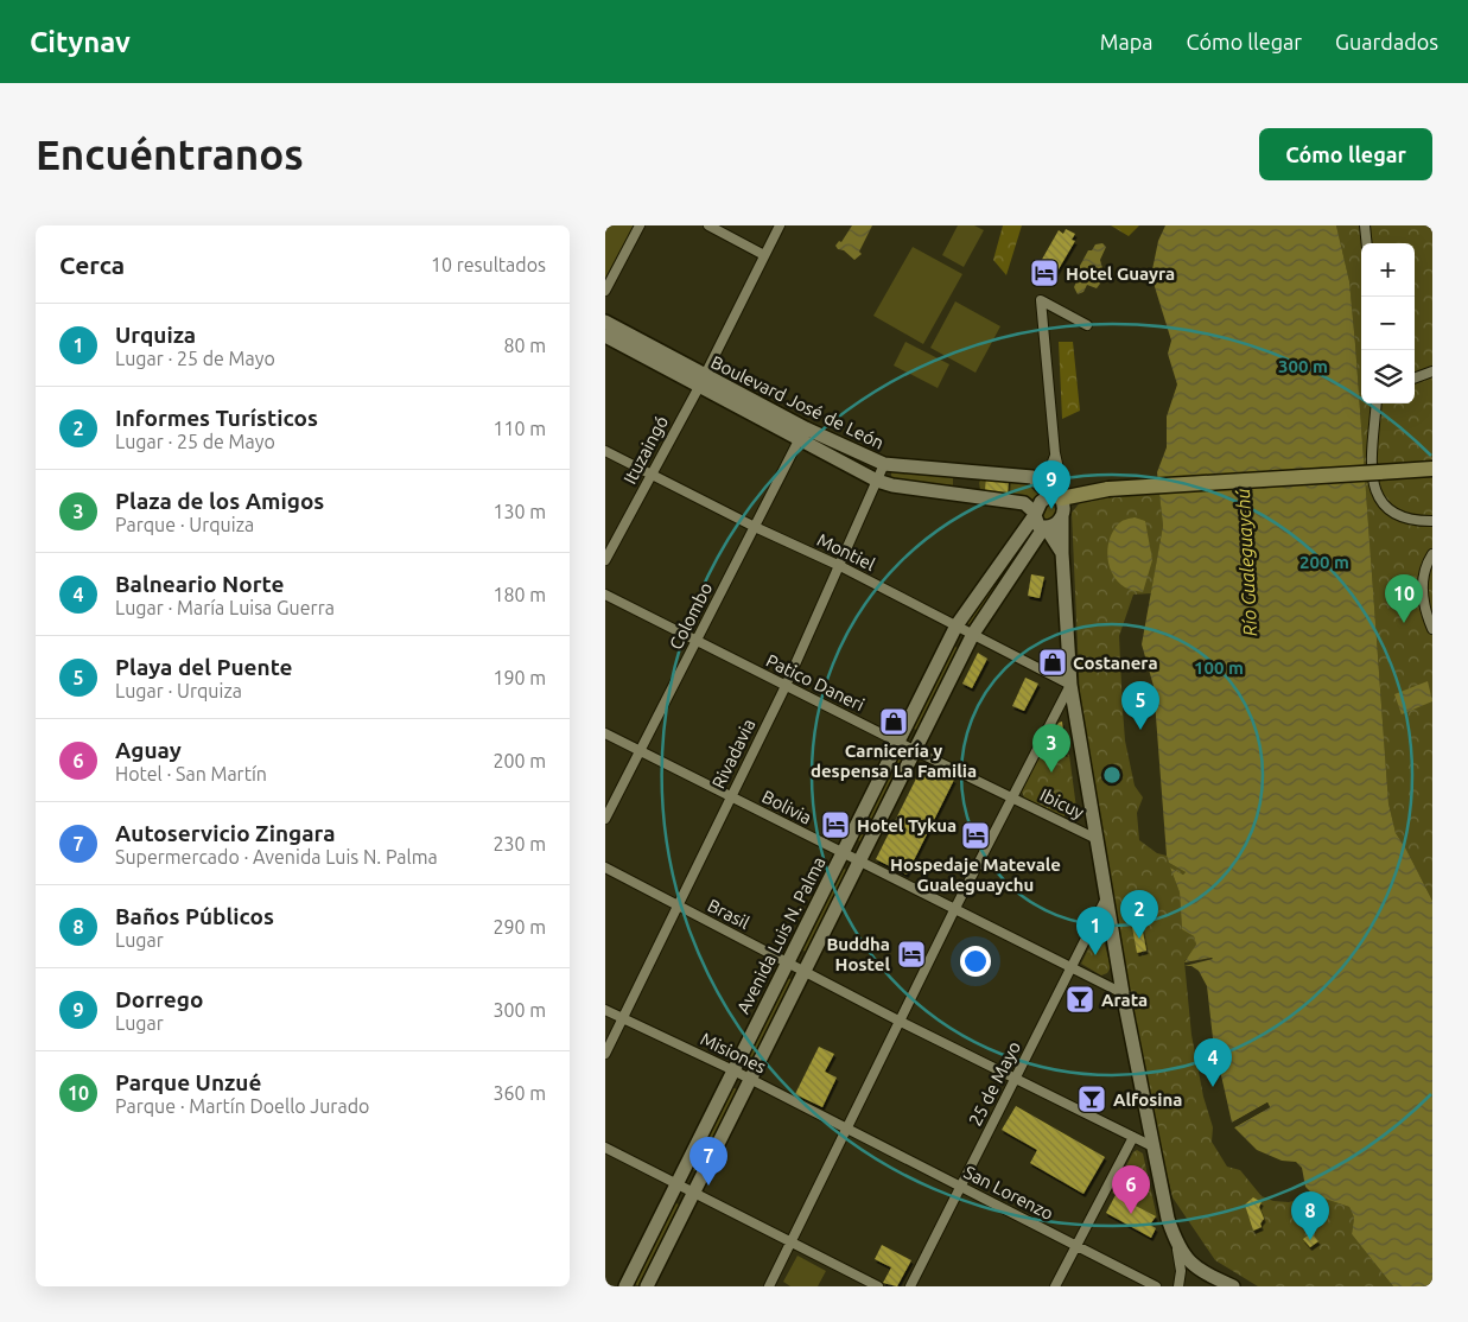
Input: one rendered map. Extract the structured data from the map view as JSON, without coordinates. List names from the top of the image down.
{
  "streets": {
    "main road": ["Boulevard José de León", "Avenida Luis N. Palma"],
    "street": [
      "Ituzaingó",
      "Montiel",
      "Colombo",
      "Patico Daneri",
      "Rivadavia",
      "Ibicuy",
      "Bolivia",
      "Brasil",
      "Misiones",
      "25 de Mayo",
      "San Lorenzo"
    ]
  },
  "crossings": [
    ["Boulevard José de León", "Ituzaingó"],
    ["Boulevard José de León", "Colombo"],
    ["Boulevard José de León", "Rivadavia"],
    ["Boulevard José de León", "Avenida Luis N. Palma"],
    ["Ituzaingó", "Montiel"],
    ["Montiel", "Colombo"],
    ["Montiel", "Rivadavia"],
    ["Montiel", "Avenida Luis N. Palma"],
    ["Colombo", "Patico Daneri"],
    ["Colombo", "Bolivia"],
    ["Patico Daneri", "Rivadavia"],
    ["Patico Daneri", "Ibicuy"],
    ["Patico Daneri", "Avenida Luis N. Palma"],
    ["Rivadavia", "Bolivia"],
    ["Rivadavia", "Brasil"],
    ["Rivadavia", "Misiones"],
    ["Bolivia", "Avenida Luis N. Palma"],
    ["Bolivia", "25 de Mayo"],
    ["Brasil", "Avenida Luis N. Palma"],
    ["Brasil", "25 de Mayo"],
    ["Avenida Luis N. Palma", "Misiones"],
    ["Misiones", "San Lorenzo"],
    ["25 de Mayo", "San Lorenzo"]
  ],
  "water": ["Río Gualeguaychú"],
  "places": {
    "hotel": [
      "Hotel Guayra",
      "Hotel Tykua",
      "Hospedaje Matevale Gualeguaychu",
      "Buddha Hostel"
    ],
    "shop": ["Costanera", "Carnicería y despensa La Familia"],
    "bar": ["Arata", "Alfosina"]
  },
  "page": {
    "header": "Citynav",
    "nav": ["Mapa", "Cómo llegar", "Guardados"],
    "buttons": "Cómo llegar",
    "title": "Encuéntranos",
    "heading": ["Cerca", "10 resultados"],
    "map_buttons": ["+", "−"],
    "list": [
      {
        "mark": "1",
        "name": "Urquiza",
        "note": "Lugar · 25 de Mayo",
        "value": "80 m"
      },
      {
        "mark": "2",
        "name": "Informes Turísticos",
        "note": "Lugar · 25 de Mayo",
        "value": "110 m"
      },
      {
        "mark": "3",
        "name": "Plaza de los Amigos",
        "note": "Parque · Urquiza",
        "value": "130 m"
      },
      {
        "mark": "4",
        "name": "Balneario Norte",
        "note": "Lugar · María Luisa Guerra",
        "value": "180 m"
      },
      {
        "mark": "5",
        "name": "Playa del Puente",
        "note": "Lugar · Urquiza",
        "value": "190 m"
      },
      {
        "mark": "6",
        "name": "Aguay",
        "note": "Hotel · San Martín",
        "value": "200 m"
      },
      {
        "mark": "7",
        "name": "Autoservicio Zingara",
        "note": "Supermercado · Avenida Luis N. Palma",
        "value": "230 m"
      },
      {
        "mark": "8",
        "name": "Baños Públicos",
        "note": "Lugar",
        "value": "290 m"
      },
      {
        "mark": "9",
        "name": "Dorrego",
        "note": "Lugar",
        "value": "300 m"
      },
      {
        "mark": "10",
        "name": "Parque Unzué",
        "note": "Parque · Martín Doello Jurado",
        "value": "360 m"
      }
    ],
    "pins": [
      "9",
      "10",
      "5",
      "3",
      "2",
      "1",
      "4",
      "7",
      "6",
      "8"
    ]
  },
  "rings": ["300 m", "200 m", "100 m"]
}
